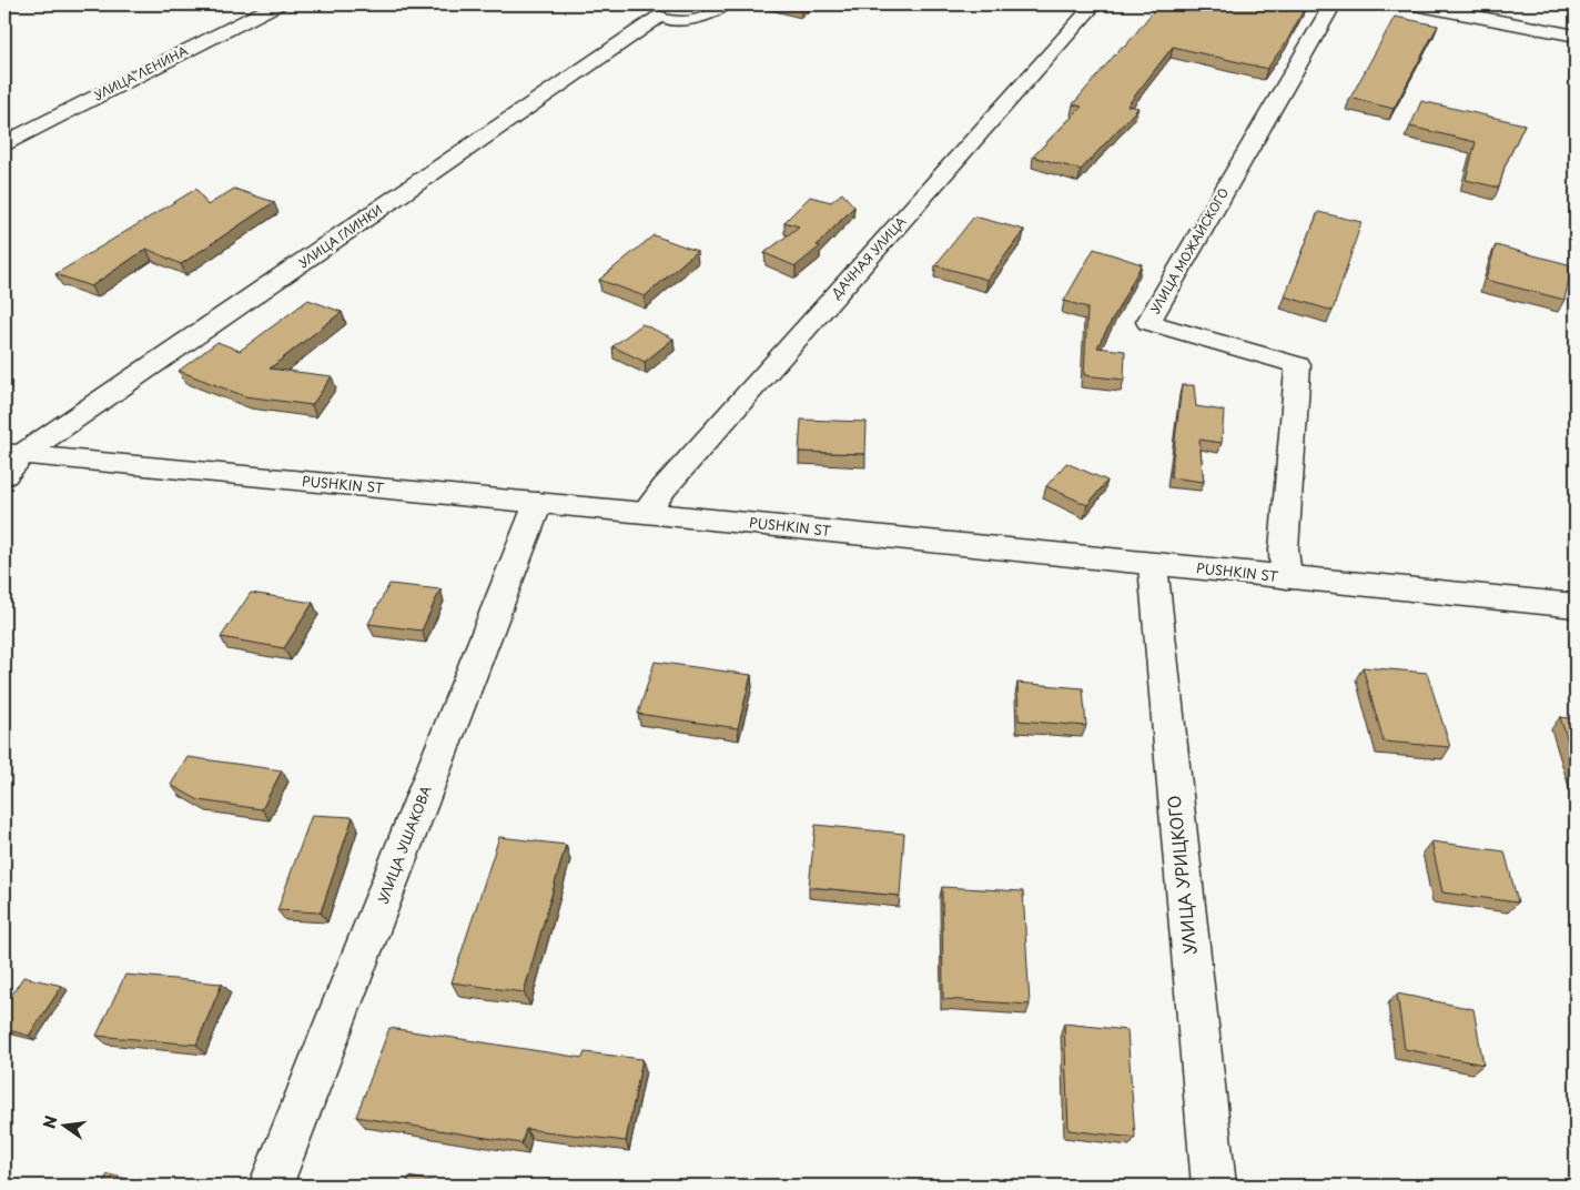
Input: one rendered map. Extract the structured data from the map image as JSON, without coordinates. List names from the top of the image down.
{
  "streets": {
    "street": [
      "УЛИЦА ЛЕНИНА",
      "УЛИЦА ГЛИНКИ",
      "УЛИЦА МОЖАЙСКОГО",
      "ДАЧНАЯ УЛИЦА",
      "PUSHKIN ST",
      "УЛИЦА УШАКОВА",
      "УЛИЦА УРИЦКОГО"
    ]
  },
  "crossings": [
    ["УЛИЦА ГЛИНКИ", "PUSHKIN ST"],
    ["УЛИЦА МОЖАЙСКОГО", "PUSHKIN ST"],
    ["ДАЧНАЯ УЛИЦА", "PUSHKIN ST"],
    ["PUSHKIN ST", "УЛИЦА УШАКОВА"],
    ["PUSHKIN ST", "УЛИЦА УРИЦКОГО"]
  ],
  "north": "left"
}
